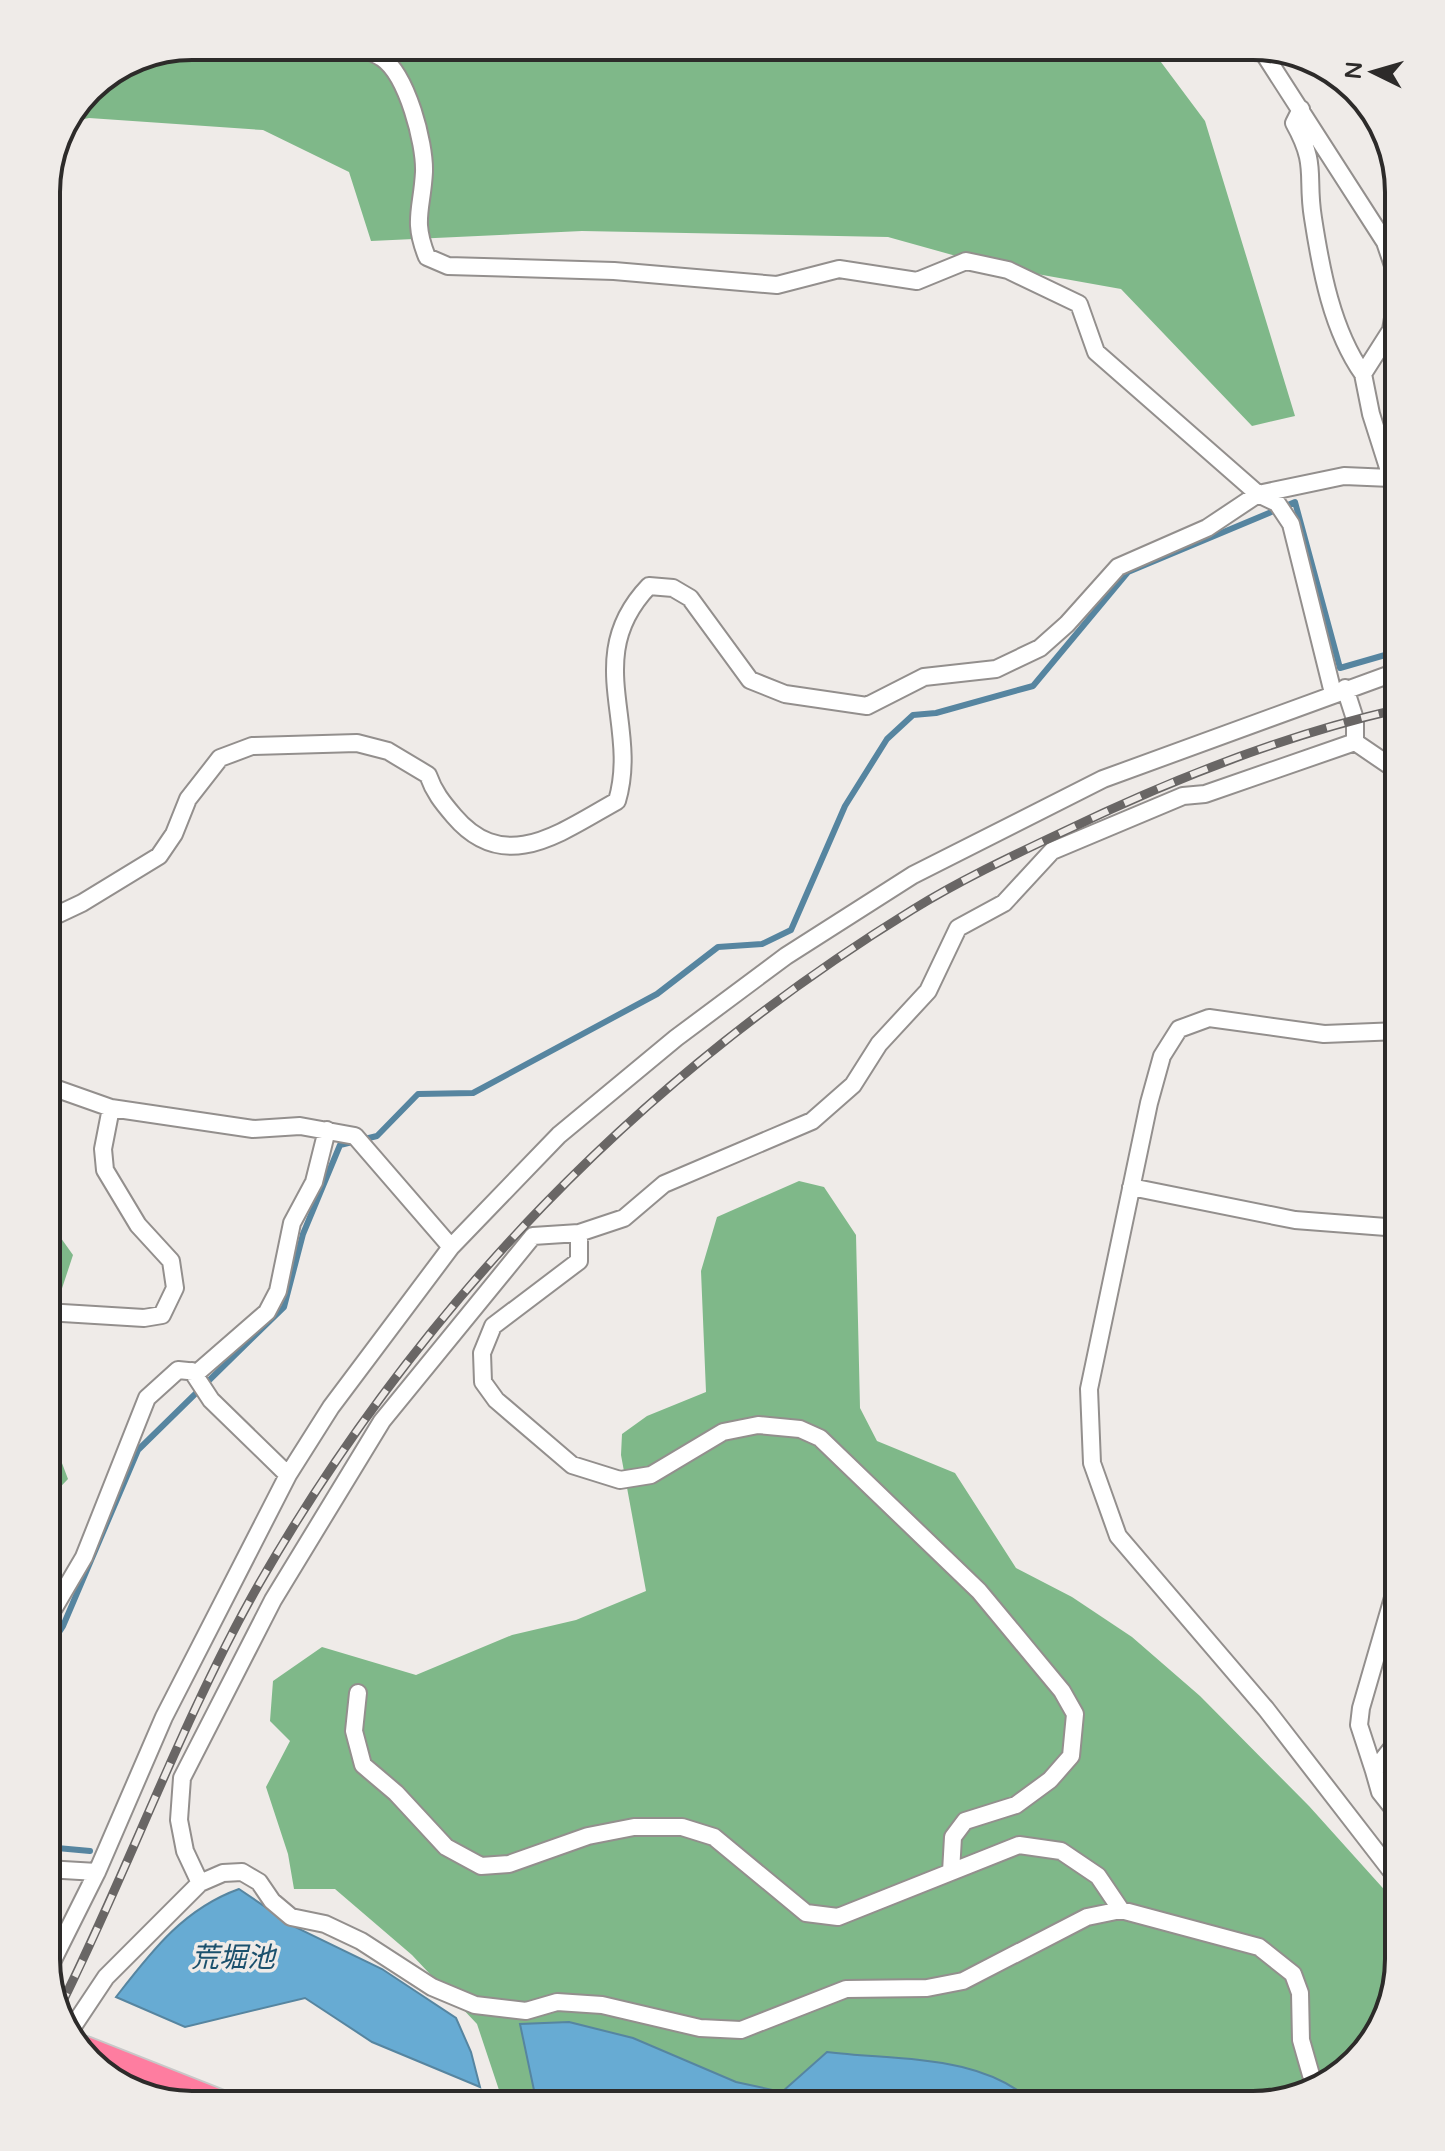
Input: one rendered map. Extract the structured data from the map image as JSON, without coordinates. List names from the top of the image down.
{
  "water": ["荒堀池"],
  "north": "left"
}
